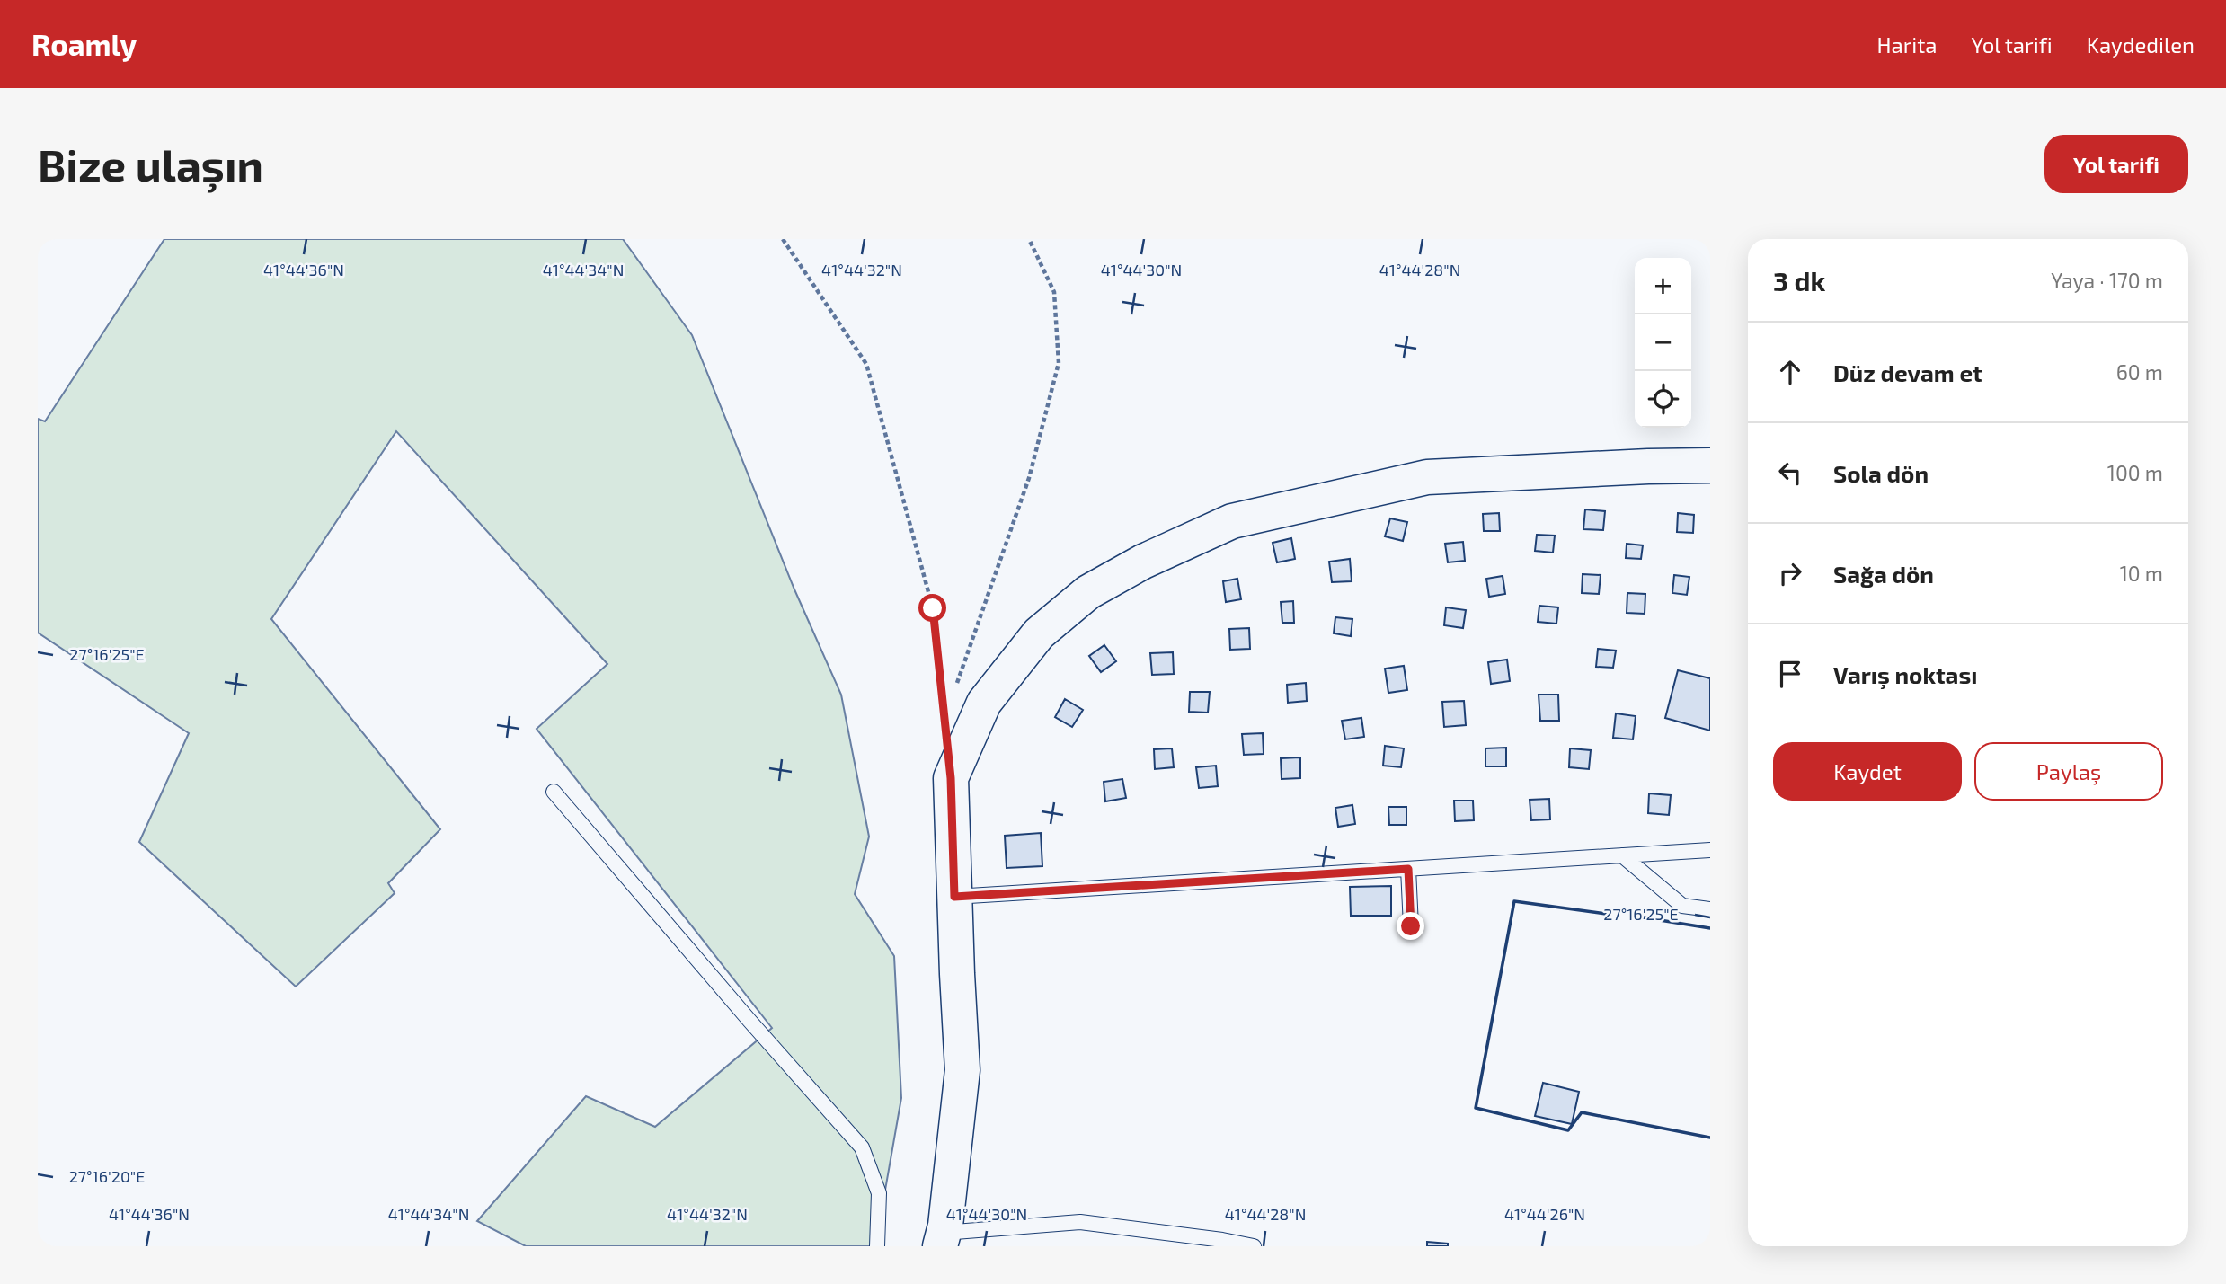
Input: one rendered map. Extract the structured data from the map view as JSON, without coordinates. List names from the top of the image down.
{
  "page": {
    "header": "Roamly",
    "nav": ["Harita", "Yol tarifi", "Kaydedilen"],
    "buttons": [
      "Yol tarifi",
      ["Kaydet", "Paylaş"]
    ],
    "title": "Bize ulaşın",
    "heading": ["3 dk", "Yaya · 170 m"],
    "map_buttons": ["+", "−"],
    "list": [
      ["Düz devam et", "60 m"],
      ["Sola dön", "100 m"],
      ["Sağa dön", "10 m"],
      "Varış noktası"
    ]
  },
  "coordinates": [
    "41°44'36\"N",
    "41°44'34\"N",
    "41°44'32\"N",
    "41°44'30\"N",
    "41°44'28\"N",
    "27°16'25\"E",
    "27°16'20\"E",
    "41°44'26\"N"
  ]
}
